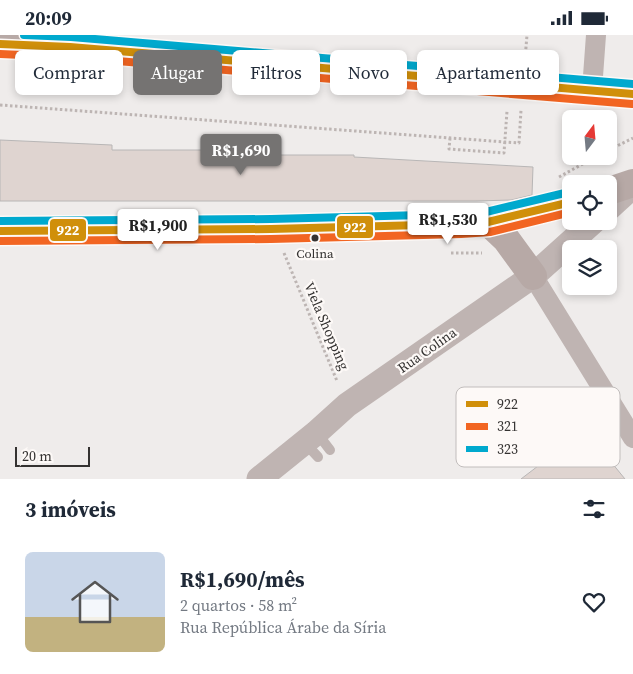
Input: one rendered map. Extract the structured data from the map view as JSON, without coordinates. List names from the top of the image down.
{
  "streets": {
    "street": ["Rua Colina"],
    "path": ["Viela Shopping"]
  },
  "crossings": [
    ["Viela Shopping", "Rua Colina"]
  ],
  "places": ["Colina"],
  "lines": ["transit line 323", "transit line 922", "transit line 321"],
  "legend": ["922", "321", "323"],
  "scale_bar": "20 m",
  "north": "top",
  "page": {
    "status": "20:09",
    "chip": [
      "Comprar",
      "Alugar",
      "Filtros",
      "Novo",
      "Apartamento"
    ],
    "price": ["R$1,690", "R$1,530", "R$1,900"],
    "scale": "20 m",
    "heading": "3 imóveis",
    "list": [
      {
        "name": "R$1,690/mês",
        "note": "2 quartos · 58 m² · Rua República Árabe da Síria"
      }
    ]
  }
}
